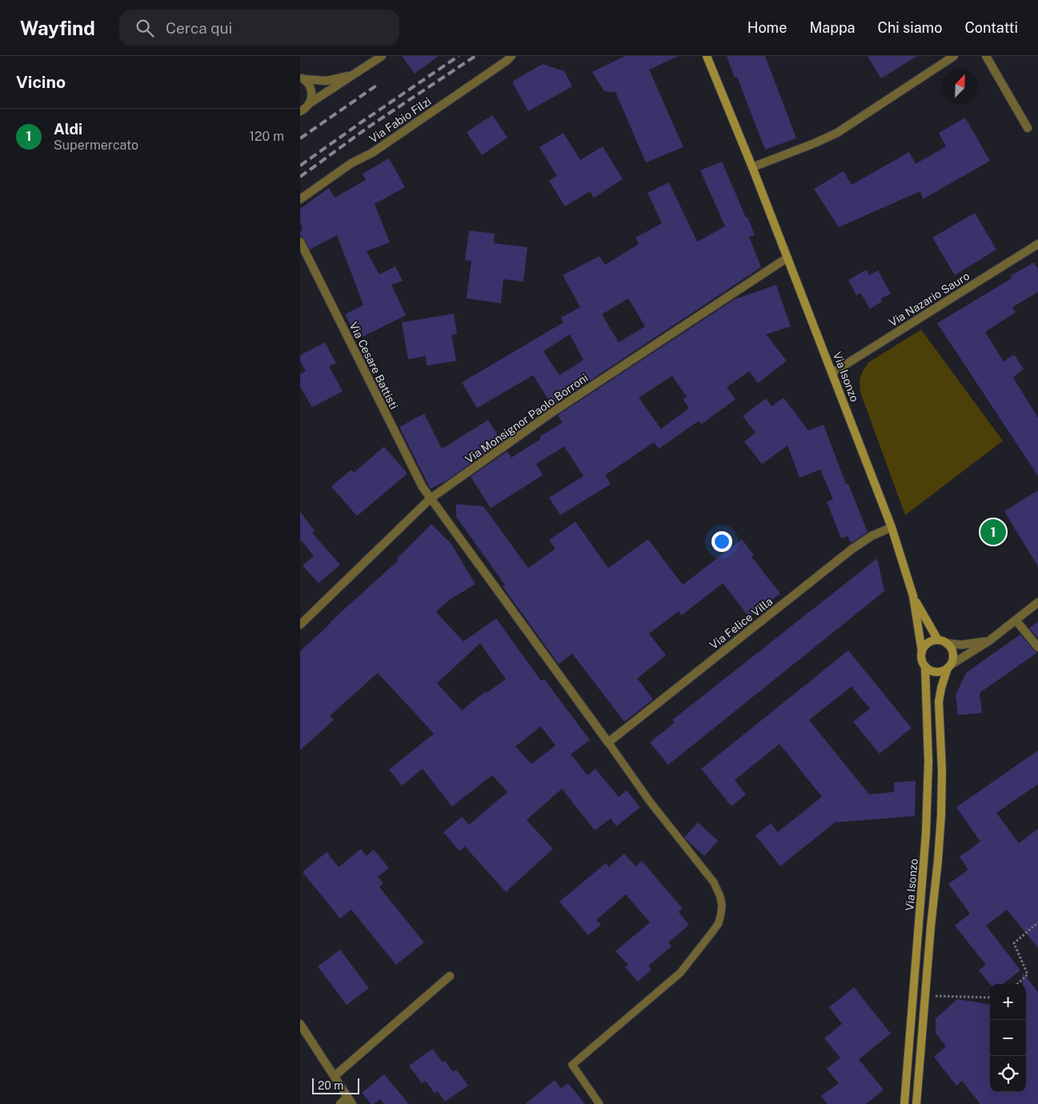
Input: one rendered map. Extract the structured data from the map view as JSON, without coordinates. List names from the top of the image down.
{
  "streets": {
    "street": [
      "Via Fabio Filzi",
      "Via Nazario Sauro",
      "Via Cesare Battisti",
      "Via Isonzo",
      "Via Monsignor Paolo Borroni",
      "Via Felice Villa"
    ]
  },
  "crossings": [
    ["Via Nazario Sauro", "Via Isonzo"],
    ["Via Cesare Battisti", "Via Monsignor Paolo Borroni"],
    ["Via Cesare Battisti", "Via Felice Villa"],
    ["Via Isonzo", "Via Monsignor Paolo Borroni"],
    ["Via Isonzo", "Via Felice Villa"]
  ],
  "scale_bar": "20 m",
  "north": "top right",
  "page": {
    "header": "Wayfind",
    "search": "Cerca qui",
    "nav": [
      "Home",
      "Mappa",
      "Chi siamo",
      "Contatti"
    ],
    "heading": "Vicino",
    "list": [
      {
        "mark": "1",
        "name": "Aldi",
        "note": "Supermercato",
        "value": "120 m"
      }
    ],
    "pins": "1",
    "map_buttons": ["+", "−"],
    "scale": "20 m"
  }
}
